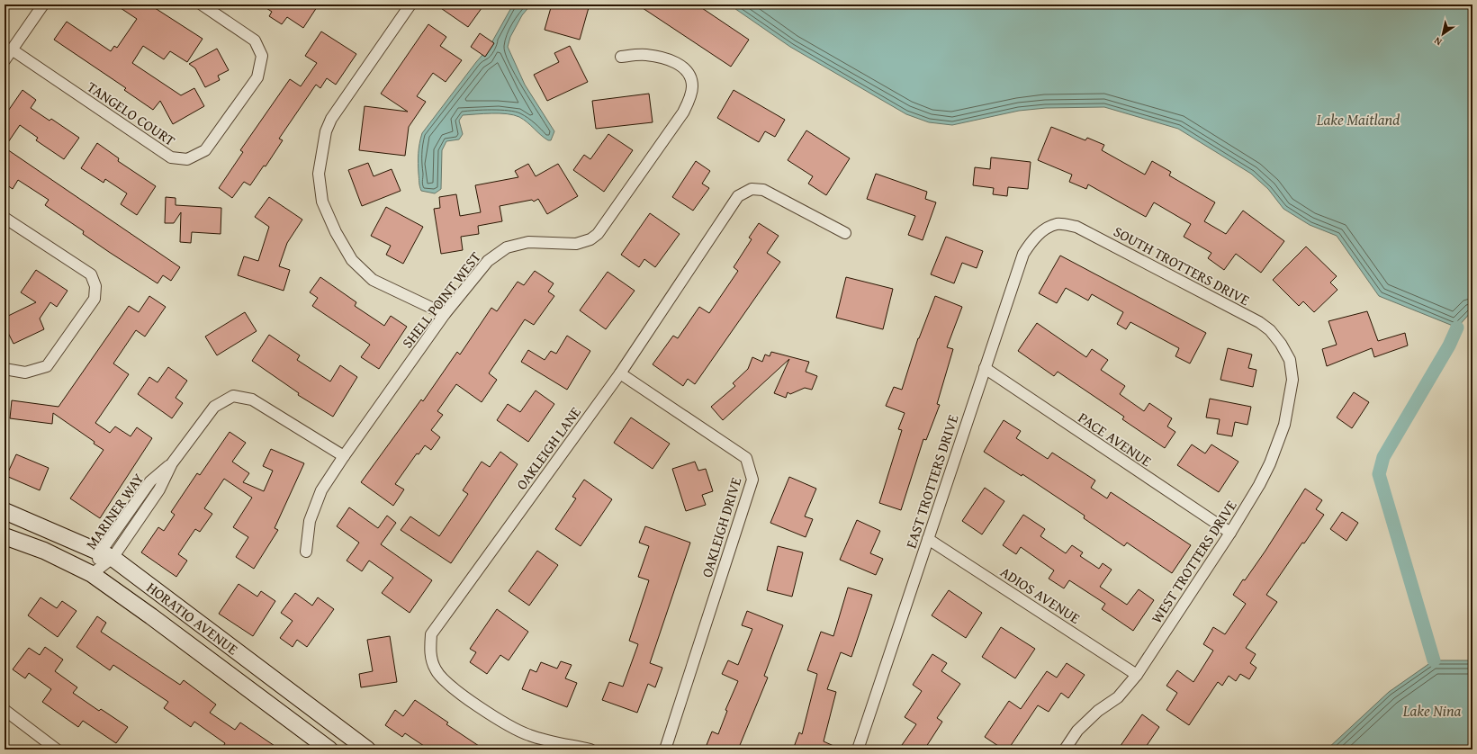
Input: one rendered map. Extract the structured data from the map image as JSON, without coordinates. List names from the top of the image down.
{
  "streets": {
    "main road": ["HORATIO AVENUE"],
    "street": [
      "TANGELO COURT",
      "SOUTH TROTTERS DRIVE",
      "SHELL POINT WEST",
      "PACE AVENUE",
      "OAKLEIGH LANE",
      "EAST TROTTERS DRIVE",
      "MARINER WAY",
      "OAKLEIGH DRIVE",
      "WEST TROTTERS DRIVE",
      "ADIOS AVENUE"
    ]
  },
  "crossings": [
    ["SOUTH TROTTERS DRIVE", "EAST TROTTERS DRIVE"],
    ["SOUTH TROTTERS DRIVE", "WEST TROTTERS DRIVE"],
    ["SHELL POINT WEST", "MARINER WAY"],
    ["PACE AVENUE", "EAST TROTTERS DRIVE"],
    ["PACE AVENUE", "WEST TROTTERS DRIVE"],
    ["OAKLEIGH LANE", "OAKLEIGH DRIVE"],
    ["EAST TROTTERS DRIVE", "ADIOS AVENUE"],
    ["MARINER WAY", "HORATIO AVENUE"],
    ["WEST TROTTERS DRIVE", "ADIOS AVENUE"]
  ],
  "water": ["Lake Maitland", "Lake Nina"],
  "north": "bottom left"
}
